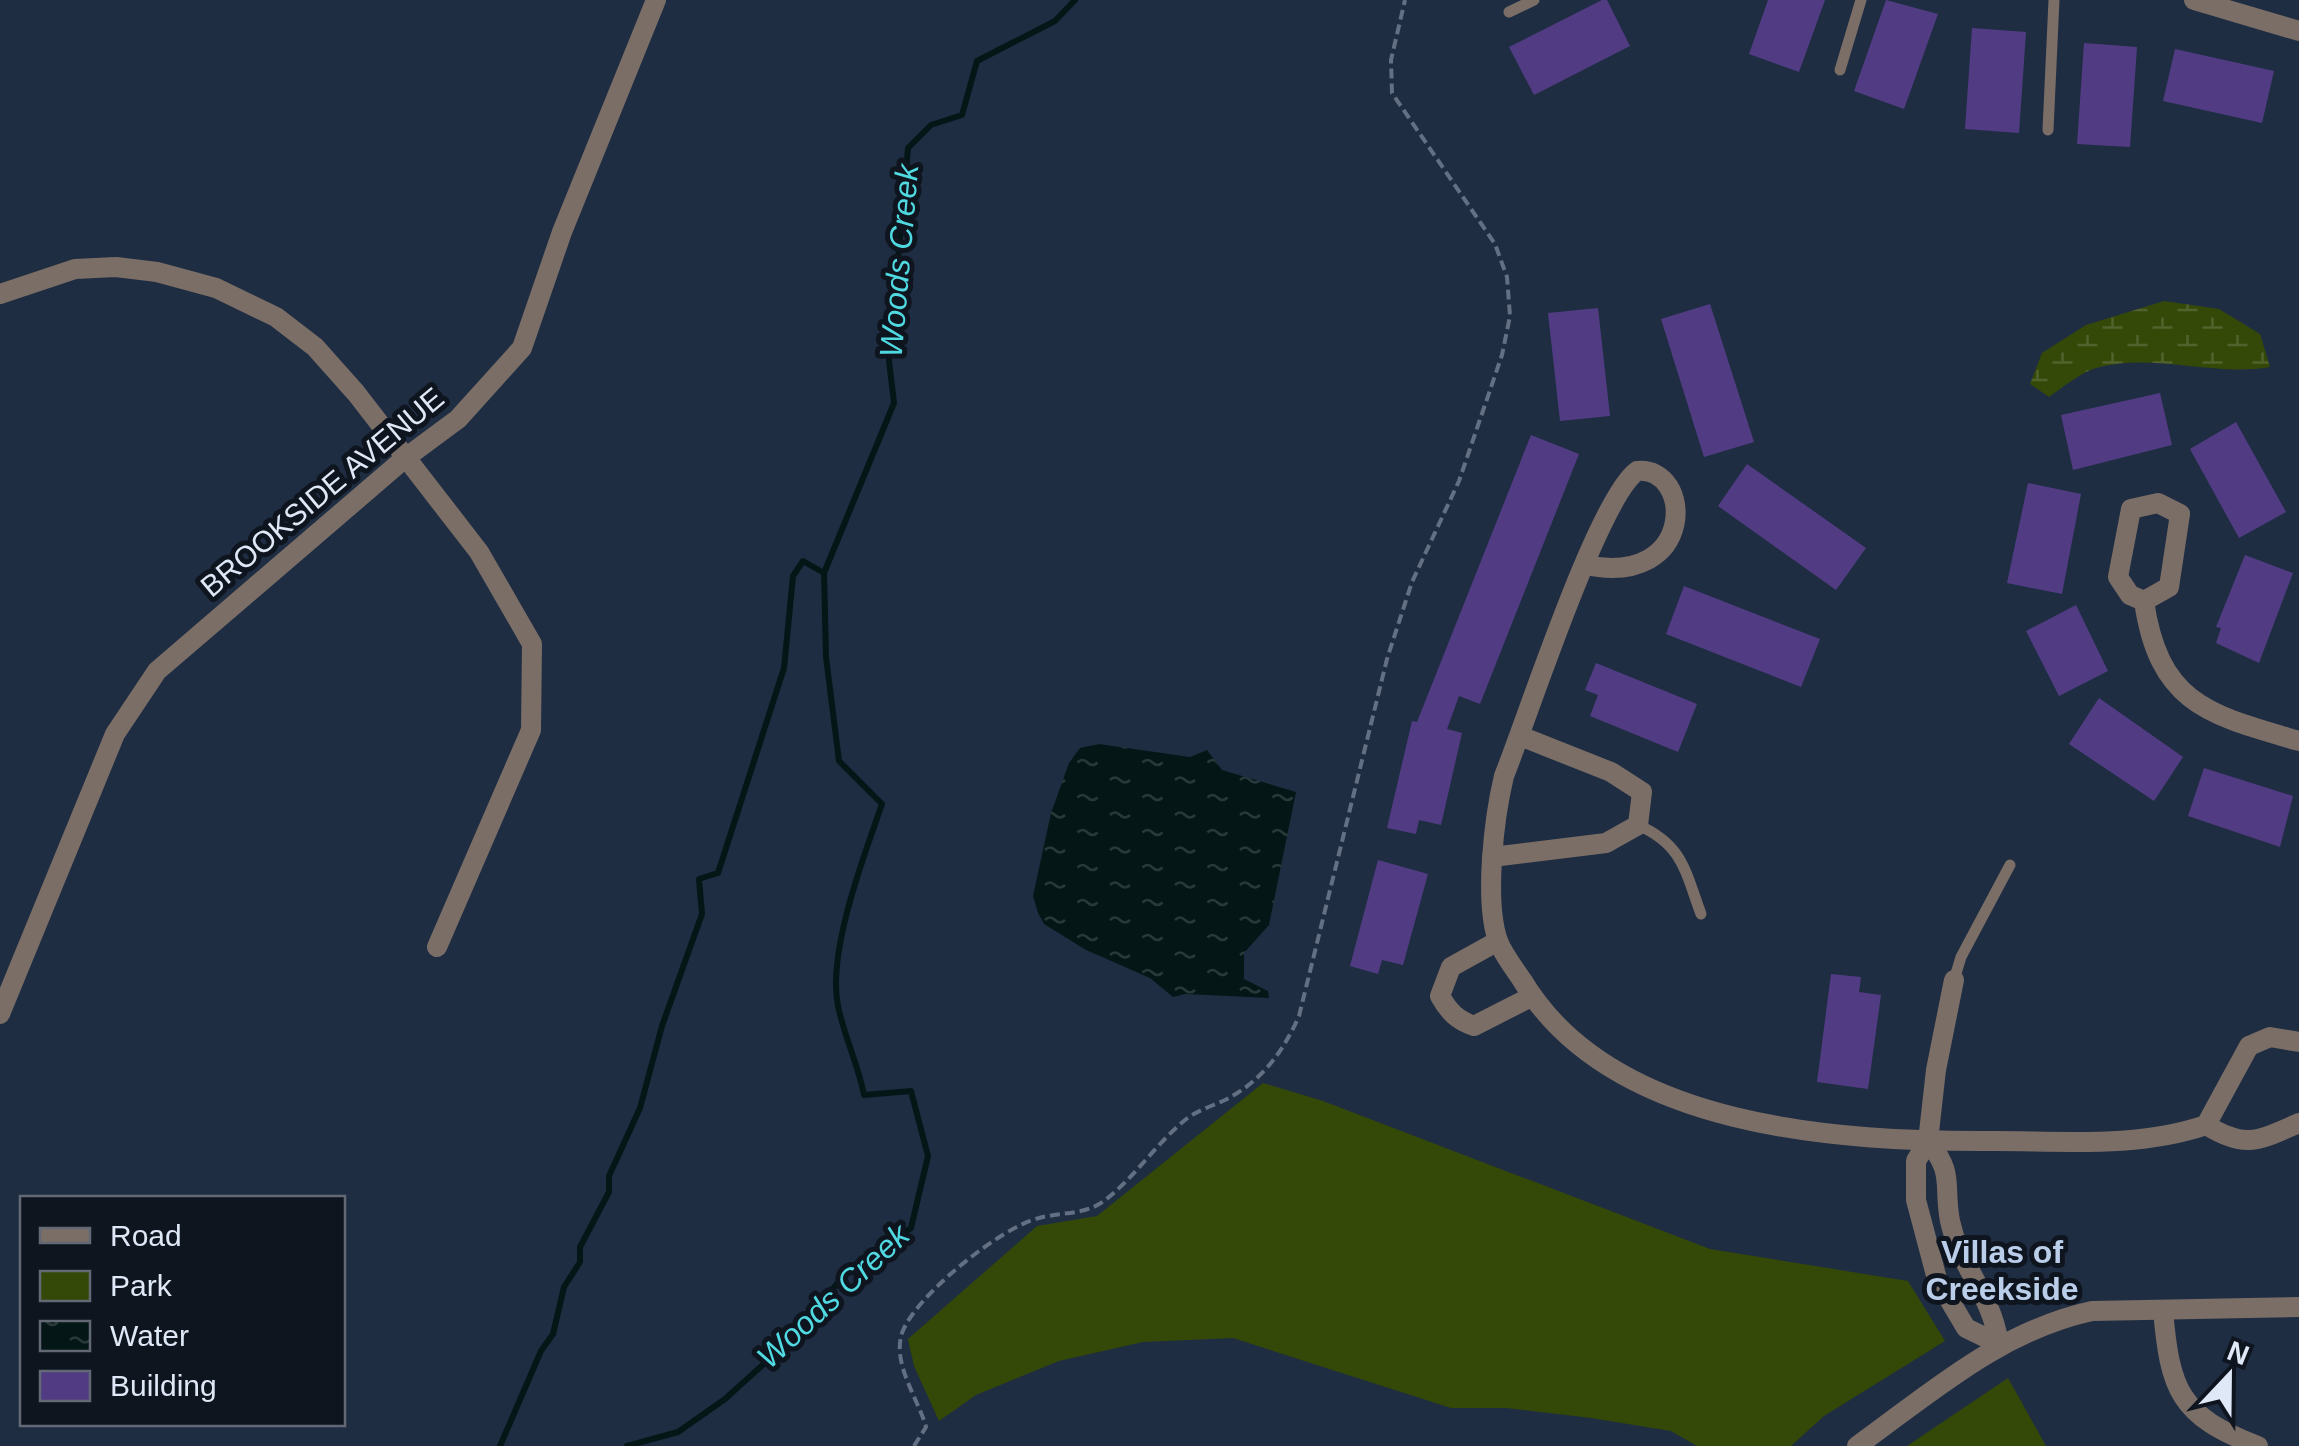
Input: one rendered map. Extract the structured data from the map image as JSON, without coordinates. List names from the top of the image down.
{
  "streets": {
    "street": ["BROOKSIDE AVENUE"]
  },
  "districts": ["Villas of Creekside"],
  "water": ["Woods Creek"],
  "legend": [
    "Road",
    "Park",
    "Water",
    "Building"
  ],
  "north": "top"
}
